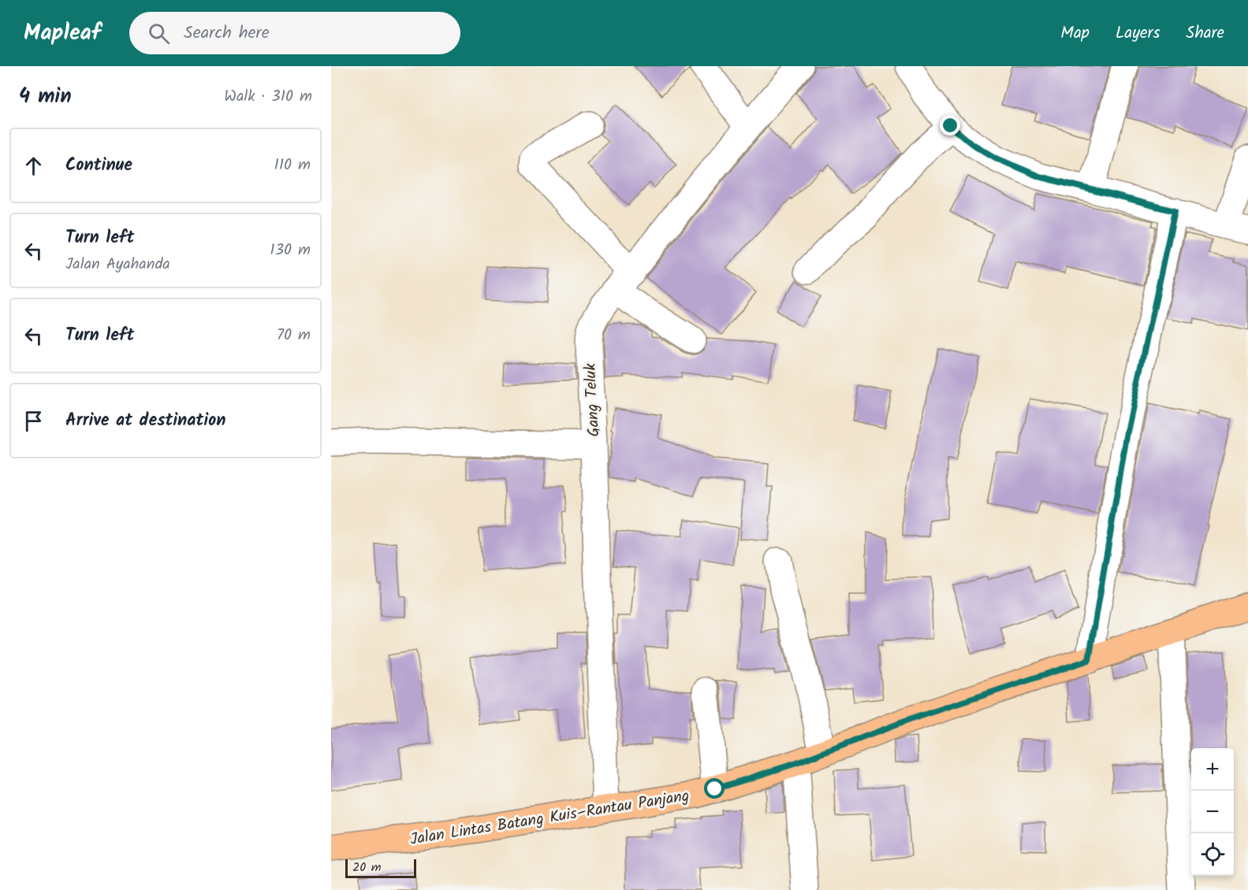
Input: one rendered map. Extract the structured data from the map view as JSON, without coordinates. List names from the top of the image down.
{
  "streets": {
    "main road": ["Jalan Lintas Batang Kuis–Rantau Panjang"],
    "street": ["Gang Teluk"]
  },
  "crossings": [
    ["Gang Teluk", "Jalan Lintas Batang Kuis–Rantau Panjang"]
  ],
  "scale_bar": "20 m",
  "page": {
    "header": "Mapleaf",
    "search": "Search here",
    "nav": ["Map", "Layers", "Share"],
    "heading": ["4 min", "Walk · 310 m"],
    "list": [
      ["Continue", "110 m"],
      ["Turn left", "Jalan Ayahanda", "130 m"],
      ["Turn left", "70 m"],
      "Arrive at destination"
    ],
    "map_buttons": ["+", "−"],
    "scale": "20 m"
  }
}
